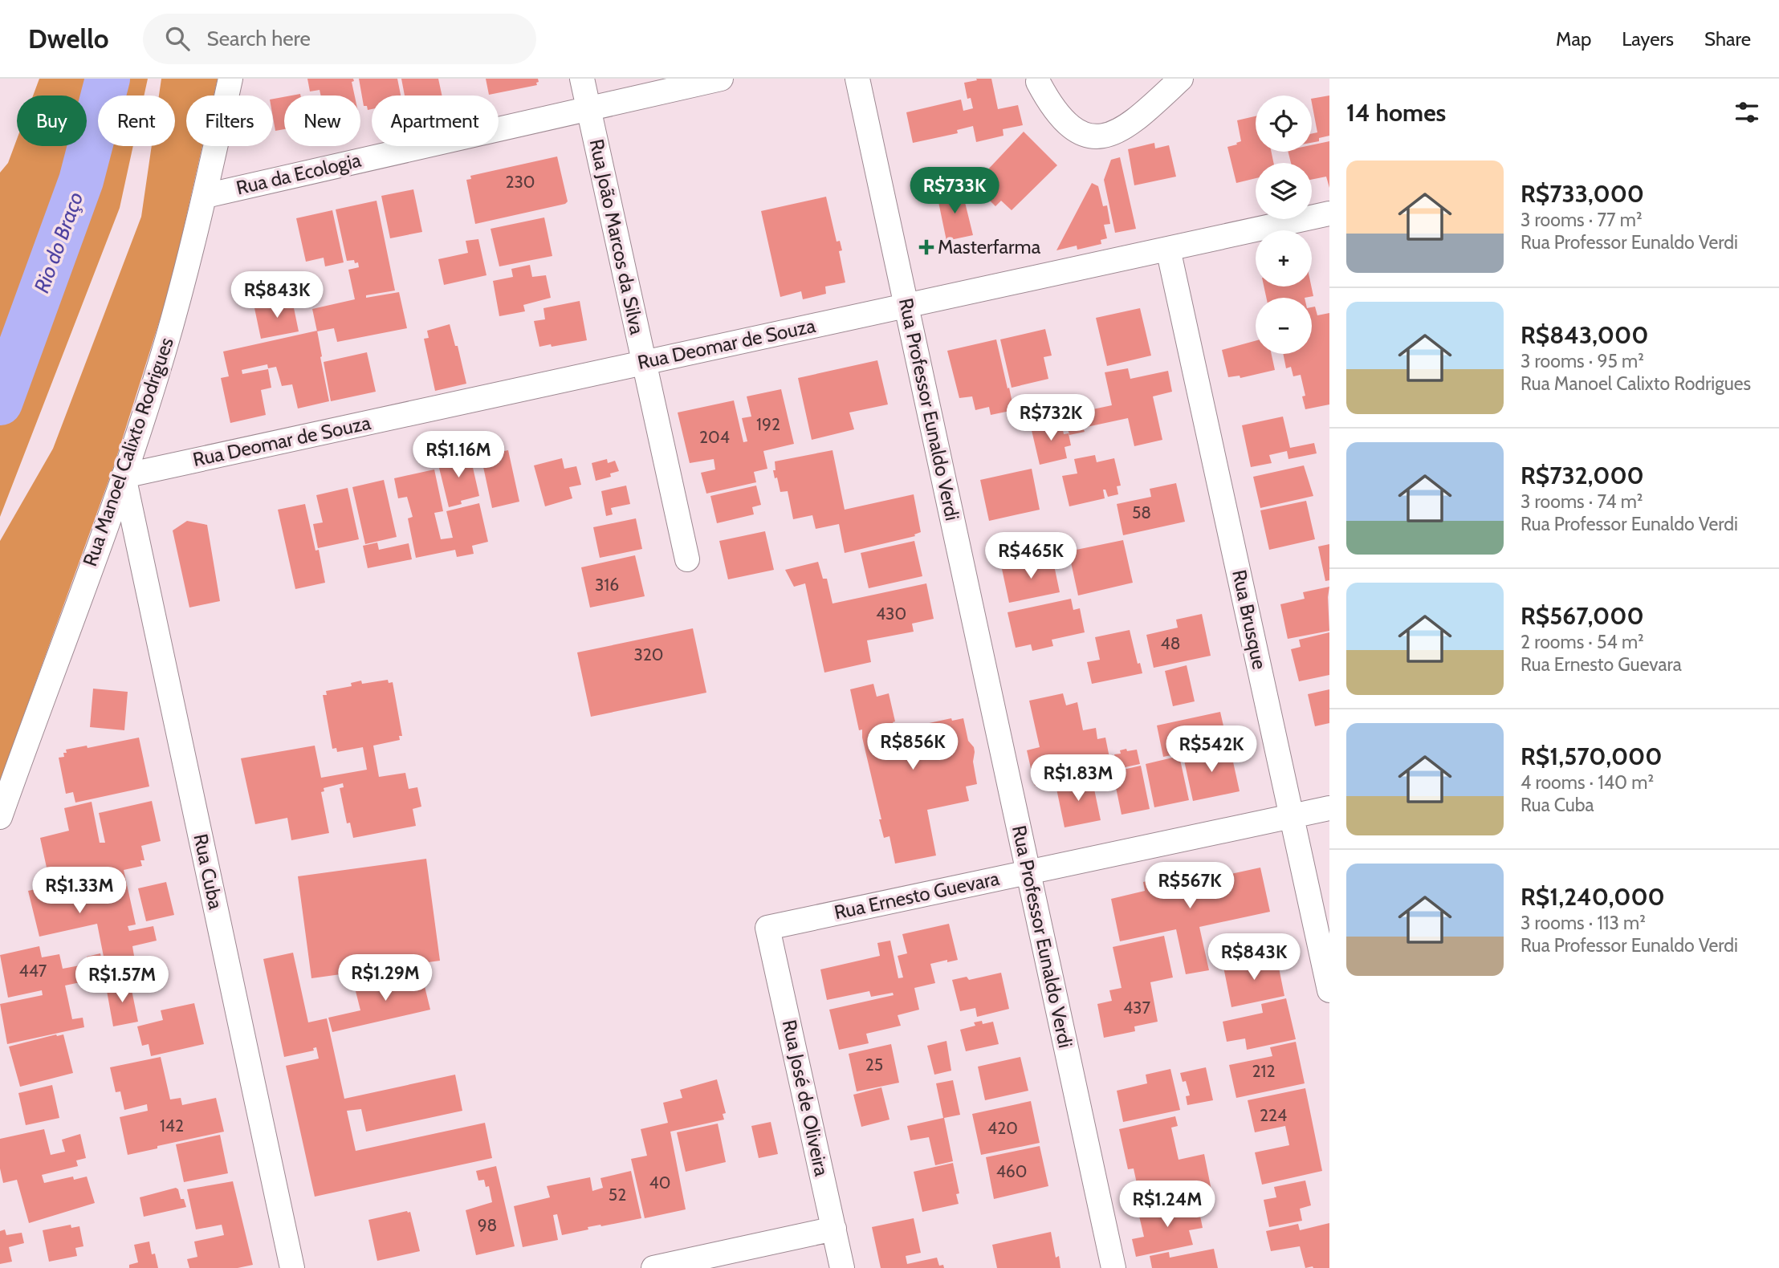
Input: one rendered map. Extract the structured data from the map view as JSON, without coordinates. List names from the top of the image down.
{
  "streets": {
    "street": [
      "Rua da Ecologia",
      "Rua João Marcos da Silva",
      "Rua Deomar de Souza",
      "Rua Professor Eunaldo Verdi",
      "Rua Manoel Calixto Rodrigues",
      "Rua Brusque",
      "Rua Cuba",
      "Rua Ernesto Guevara",
      "Rua José de Oliveira"
    ]
  },
  "crossings": [
    ["Rua da Ecologia", "Rua João Marcos da Silva"],
    ["Rua da Ecologia", "Rua Manoel Calixto Rodrigues"],
    ["Rua João Marcos da Silva", "Rua Deomar de Souza"],
    ["Rua Deomar de Souza", "Rua Professor Eunaldo Verdi"],
    ["Rua Deomar de Souza", "Rua Manoel Calixto Rodrigues"],
    ["Rua Deomar de Souza", "Rua Brusque"],
    ["Rua Deomar de Souza", "Rua Cuba"],
    ["Rua Professor Eunaldo Verdi", "Rua Ernesto Guevara"],
    ["Rua Manoel Calixto Rodrigues", "Rua Cuba"],
    ["Rua Brusque", "Rua Ernesto Guevara"],
    ["Rua Ernesto Guevara", "Rua José de Oliveira"]
  ],
  "water": ["Rio do Braço"],
  "places": {
    "health": ["Masterfarma"]
  },
  "house_numbers": [
    "230",
    "192",
    "204",
    "58",
    "316",
    "430",
    "48",
    "320",
    "447",
    "437",
    "25",
    "212",
    "224",
    "142",
    "420",
    "460",
    "40",
    "52",
    "98"
  ],
  "page": {
    "header": "Dwello",
    "search": "Search here",
    "nav": ["Map", "Layers", "Share"],
    "heading": "14 homes",
    "map_buttons": ["+", "−"],
    "chip": [
      "Buy",
      "Rent",
      "Filters",
      "New",
      "Apartment"
    ],
    "list": [
      {
        "name": "R$733,000",
        "note": "3 rooms · 77 m² · Rua Professor Eunaldo Verdi"
      },
      {
        "name": "R$843,000",
        "note": "3 rooms · 95 m² · Rua Manoel Calixto Rodrigues"
      },
      {
        "name": "R$732,000",
        "note": "3 rooms · 74 m² · Rua Professor Eunaldo Verdi"
      },
      {
        "name": "R$567,000",
        "note": "2 rooms · 54 m² · Rua Ernesto Guevara"
      },
      {
        "name": "R$1,570,000",
        "note": "4 rooms · 140 m² · Rua Cuba"
      },
      {
        "name": "R$1,240,000",
        "note": "3 rooms · 113 m² · Rua Professor Eunaldo Verdi"
      }
    ],
    "price": [
      "R$733K",
      "R$843K",
      "R$732K",
      "R$1.16M",
      "R$465K",
      "R$856K",
      "R$542K",
      "R$1.83M",
      "R$567K",
      "R$1.33M",
      "R$843K",
      "R$1.29M",
      "R$1.57M",
      "R$1.24M"
    ]
  }
}
